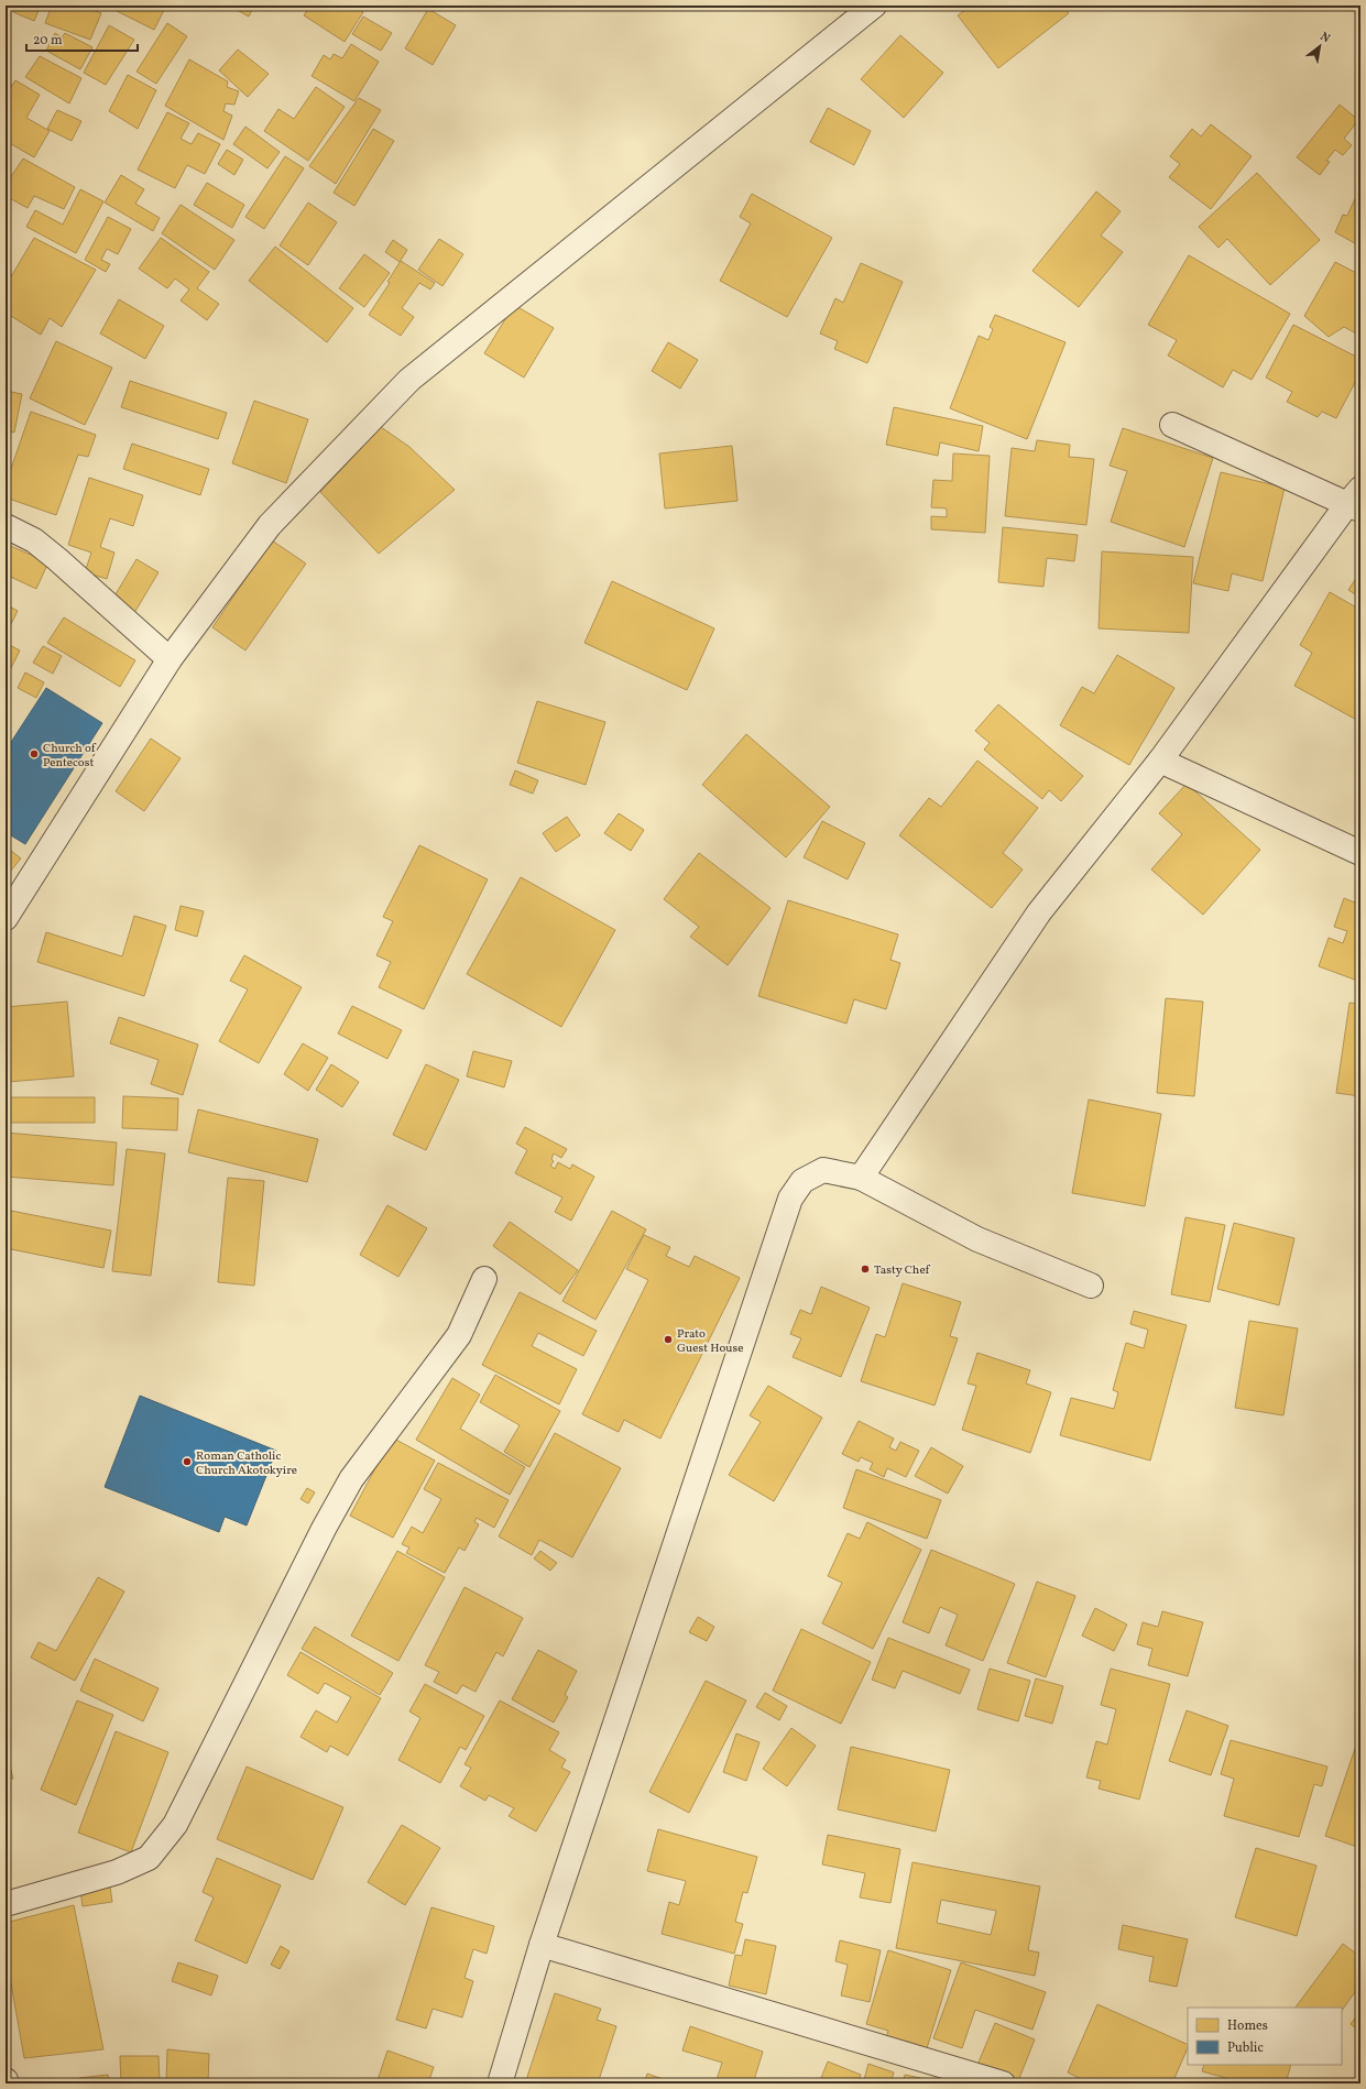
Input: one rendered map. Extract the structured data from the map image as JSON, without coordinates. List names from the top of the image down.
{
  "places": [
    "Church of Pentecost",
    "Tasty Chef",
    "Prato Guest House",
    "Roman Catholic Church Akotokyire"
  ],
  "legend": ["Homes", "Public"],
  "scale_bar": "20 m",
  "north": "top right"
}
